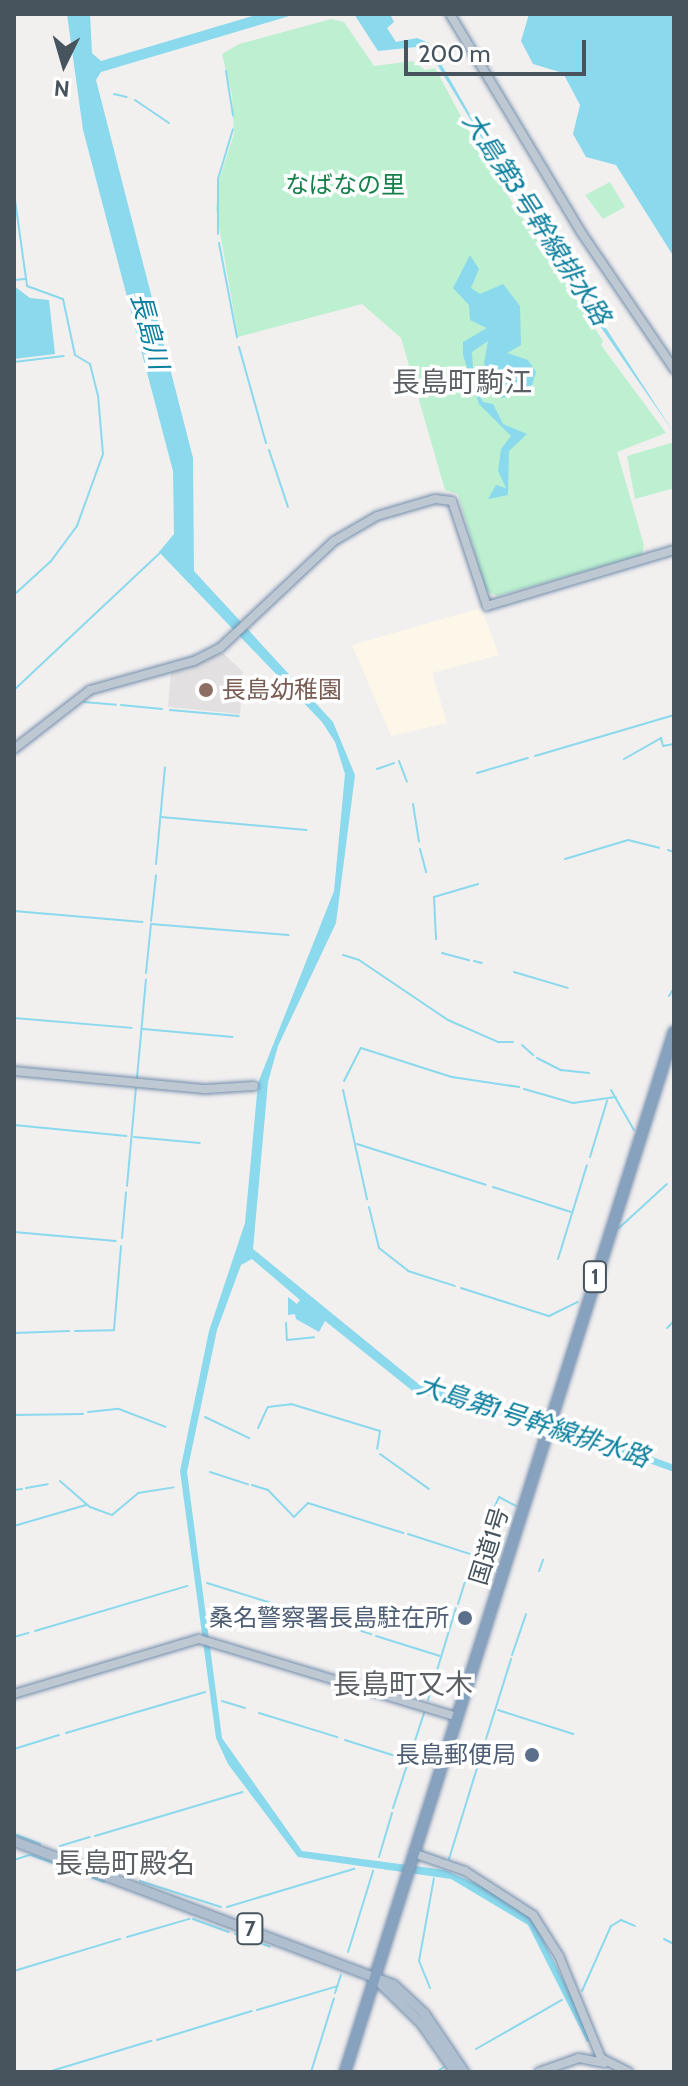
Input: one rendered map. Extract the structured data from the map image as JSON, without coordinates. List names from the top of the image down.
{
  "streets": {
    "highway": ["1", "国道1号"],
    "main road": ["7"]
  },
  "crossings": [
    ["国道1号", "7"]
  ],
  "districts": ["長島町駒江", "長島町又木", "長島町殿名"],
  "water": ["大島第3号幹線排水路", "長島川", "大島第1号幹線排水路"],
  "parks": ["なばなの里"],
  "places": ["長島幼稚園", "桑名警察署長島駐在所", "長島郵便局"],
  "scale_bar": "200 m",
  "north": "bottom"
}
